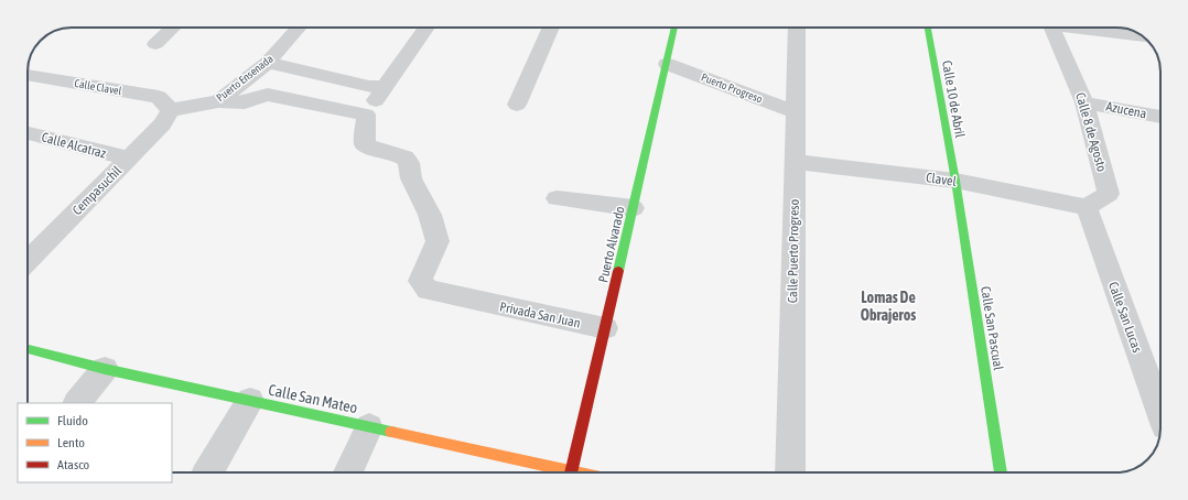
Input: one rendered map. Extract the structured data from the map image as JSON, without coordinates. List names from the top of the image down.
{
  "streets": {
    "street": [
      "Puerto Ensenada",
      "Calle Clavel",
      "Puerto Progreso",
      "Calle 10 de Abril",
      "Azucena",
      "Calle 8 de Agosto",
      "Calle Alcatraz",
      "Clavel",
      "Cempasuchil",
      "Puerto Alvarado",
      "Calle Puerto Progreso",
      "Privada San Juan",
      "Calle San Lucas",
      "Calle San Pascual",
      "Calle San Mateo"
    ]
  },
  "crossings": [
    ["Puerto Ensenada", "Calle Clavel"],
    ["Puerto Ensenada", "Cempasuchil"],
    ["Calle Clavel", "Cempasuchil"],
    ["Puerto Progreso", "Puerto Alvarado"],
    ["Puerto Progreso", "Calle Puerto Progreso"],
    ["Calle 10 de Abril", "Clavel"],
    ["Calle 10 de Abril", "Calle San Pascual"],
    ["Azucena", "Calle 8 de Agosto"],
    ["Calle 8 de Agosto", "Clavel"],
    ["Calle 8 de Agosto", "Calle San Lucas"],
    ["Calle Alcatraz", "Cempasuchil"],
    ["Clavel", "Calle Puerto Progreso"],
    ["Clavel", "Calle San Lucas"],
    ["Clavel", "Calle San Pascual"],
    ["Puerto Alvarado", "Privada San Juan"]
  ],
  "districts": ["Lomas De Obrajeros"],
  "legend": ["Fluido", "Lento", "Atasco"]
}
